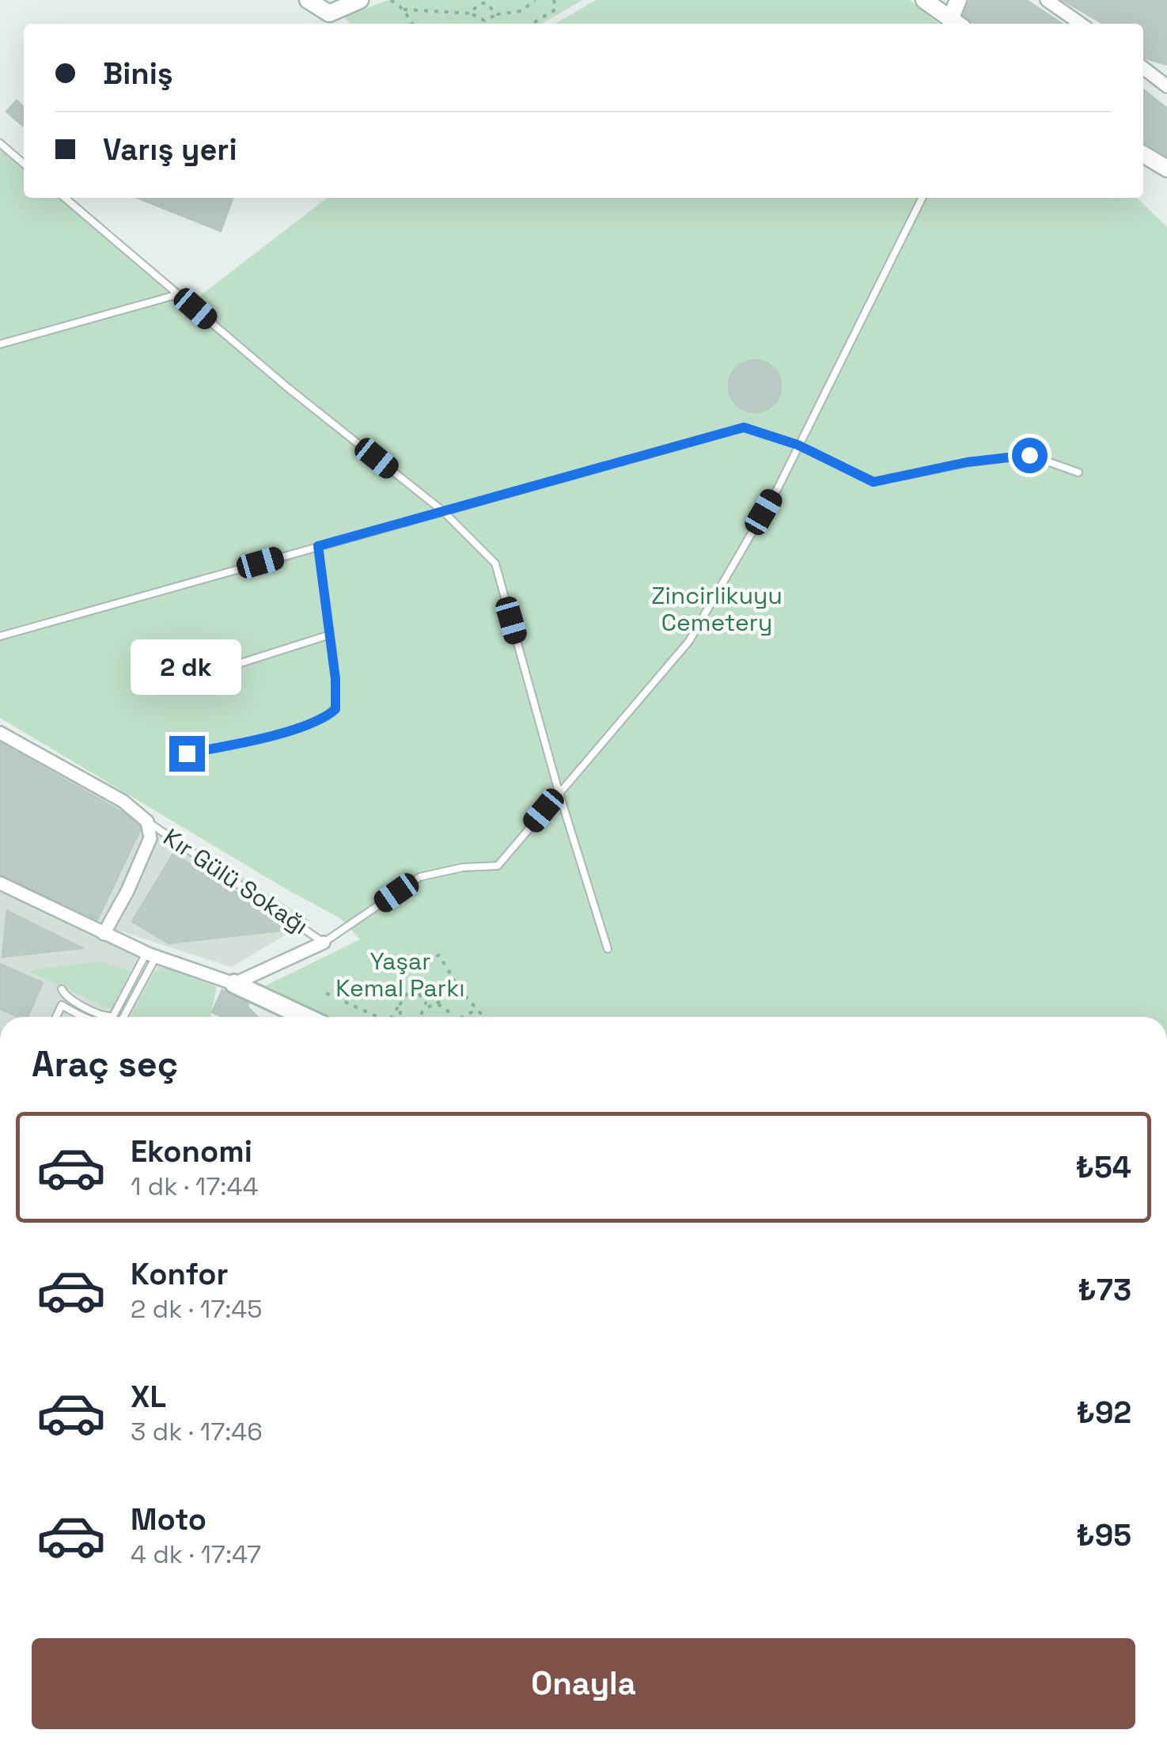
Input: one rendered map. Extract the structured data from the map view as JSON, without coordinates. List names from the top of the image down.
{
  "streets": {
    "lane": ["Kır Gülü Sokağı"]
  },
  "parks": ["Zincirlikuyu Cemetery", "Yaşar Kemal Parkı"],
  "page": {
    "banner": ["Biniş", "Varış yeri"],
    "bubble": "2 dk",
    "heading": "Araç seç",
    "list": [
      {
        "name": "Ekonomi",
        "note": "1 dk · 17:44",
        "value": "₺54"
      },
      {
        "name": "Konfor",
        "note": "2 dk · 17:45",
        "value": "₺73"
      },
      {
        "name": "XL",
        "note": "3 dk · 17:46",
        "value": "₺92"
      },
      {
        "name": "Moto",
        "note": "4 dk · 17:47",
        "value": "₺95"
      }
    ],
    "buttons": "Onayla"
  }
}
